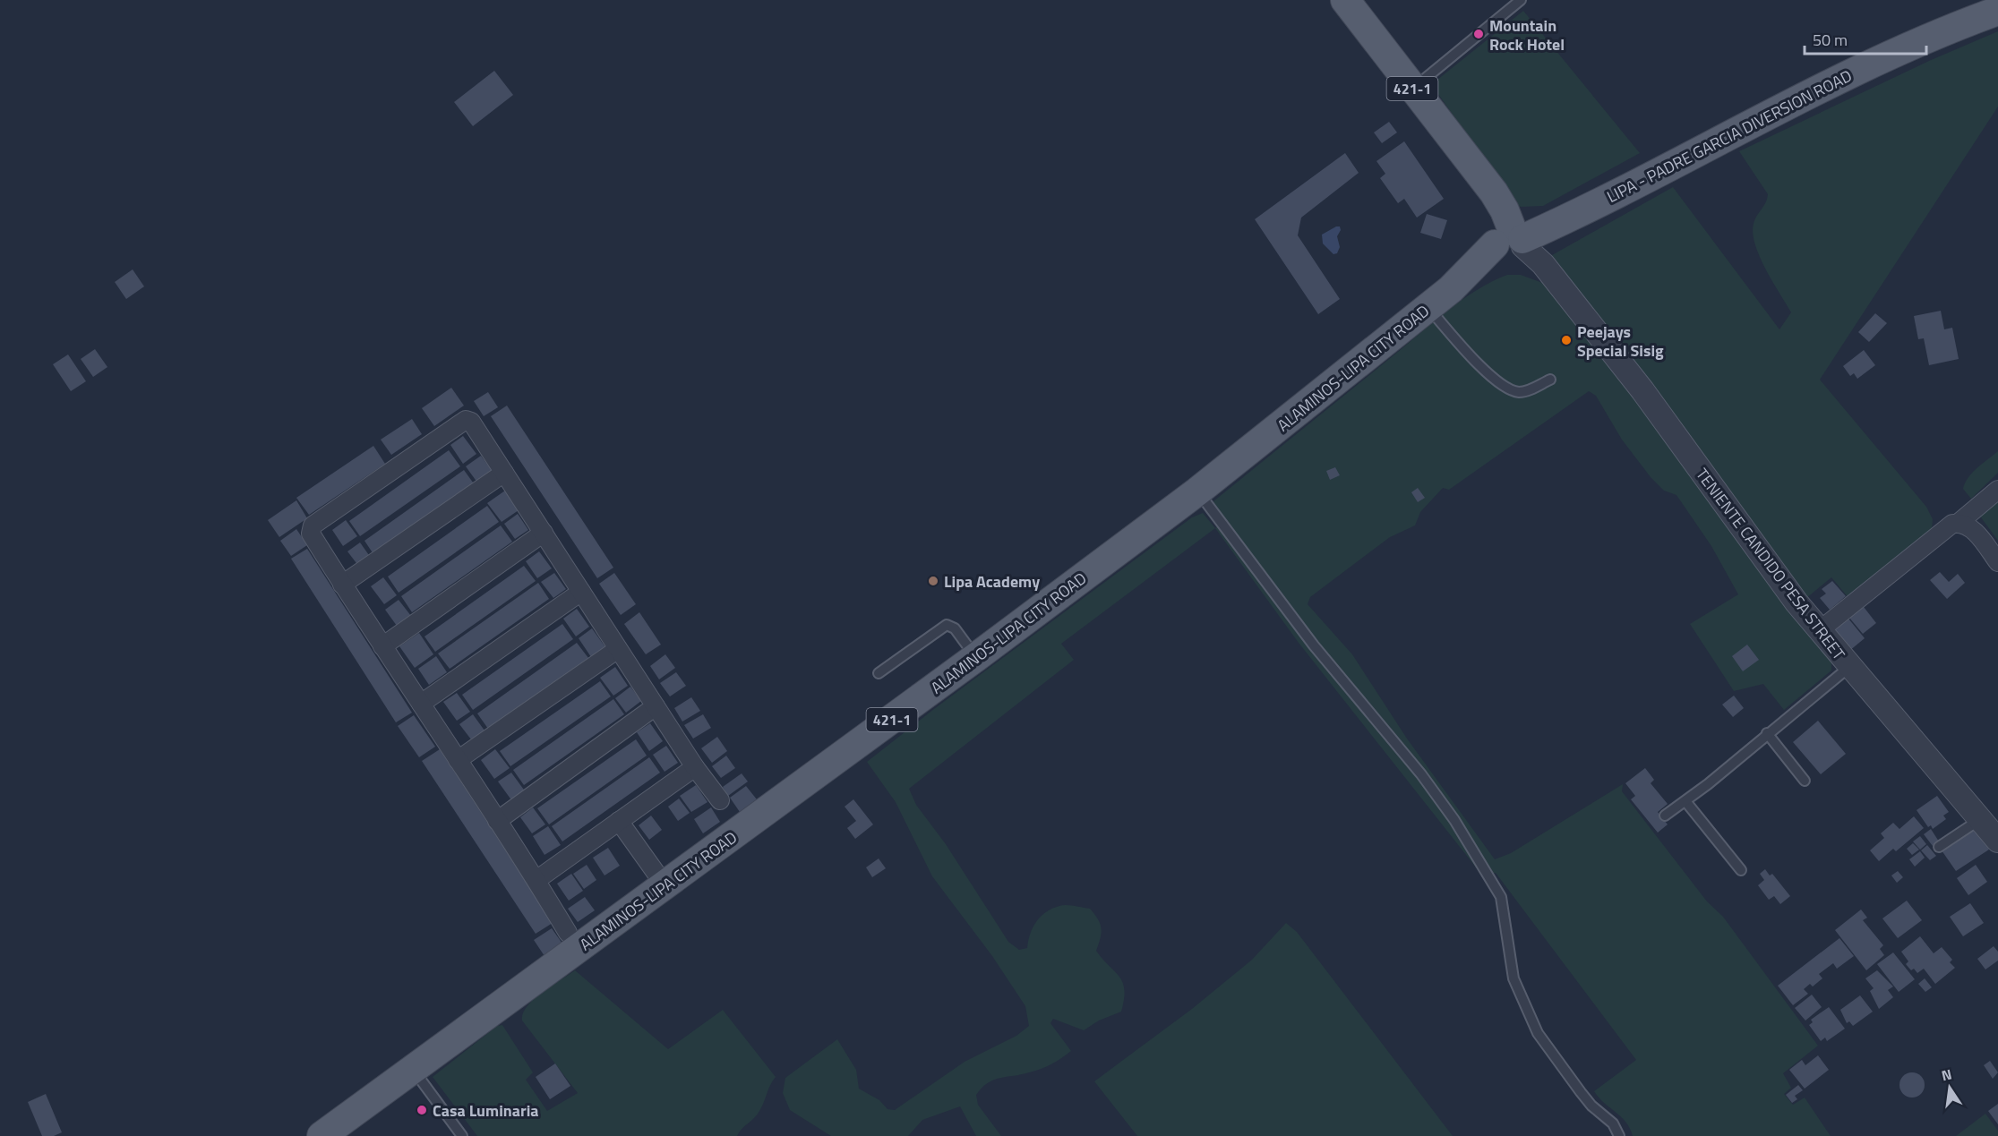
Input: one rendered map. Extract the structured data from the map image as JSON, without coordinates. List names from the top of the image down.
{
  "streets": {
    "main road": ["421-1", "LIPA - PADRE GARCIA DIVERSION ROAD", "ALAMINOS-LIPA CITY ROAD"],
    "street": ["TENIENTE CANDIDO PESA STREET"]
  },
  "crossings": [
    ["421-1", "LIPA - PADRE GARCIA DIVERSION ROAD"],
    ["421-1", "ALAMINOS-LIPA CITY ROAD"],
    ["421-1", "TENIENTE CANDIDO PESA STREET"],
    ["LIPA - PADRE GARCIA DIVERSION ROAD", "ALAMINOS-LIPA CITY ROAD"],
    ["LIPA - PADRE GARCIA DIVERSION ROAD", "TENIENTE CANDIDO PESA STREET"],
    ["ALAMINOS-LIPA CITY ROAD", "TENIENTE CANDIDO PESA STREET"]
  ],
  "places": [
    "Mountain Rock Hotel",
    "Peejays Special Sisig",
    "Lipa Academy",
    "Casa Luminaria"
  ],
  "scale_bar": "50 m",
  "north": "top"
}
